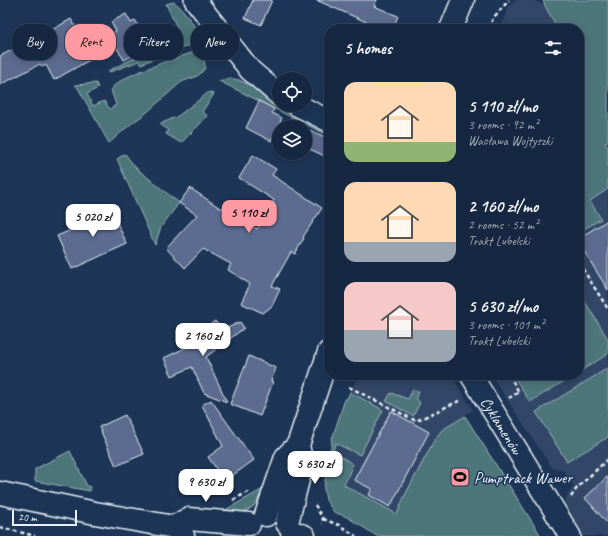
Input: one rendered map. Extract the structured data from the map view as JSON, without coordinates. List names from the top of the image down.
{
  "streets": {
    "street": ["Cyklamenów"]
  },
  "places": {
    "sports": ["Pumptrack Wawer"]
  },
  "scale_bar": "20 m",
  "page": {
    "chip": [
      "Buy",
      "Rent",
      "Filters",
      "New"
    ],
    "heading": "5 homes",
    "list": [
      {
        "name": "5 110 zł/mo",
        "note": "3 rooms · 92 m² · Wacława Wojtyszki"
      },
      {
        "name": "2 160 zł/mo",
        "note": "2 rooms · 52 m² · Trakt Lubelski"
      },
      {
        "name": "5 630 zł/mo",
        "note": "3 rooms · 101 m² · Trakt Lubelski"
      }
    ],
    "price": [
      "5 110 zł",
      "5 020 zł",
      "2 160 zł",
      "5 630 zł",
      "9 630 zł"
    ],
    "scale": "20 m"
  }
}
